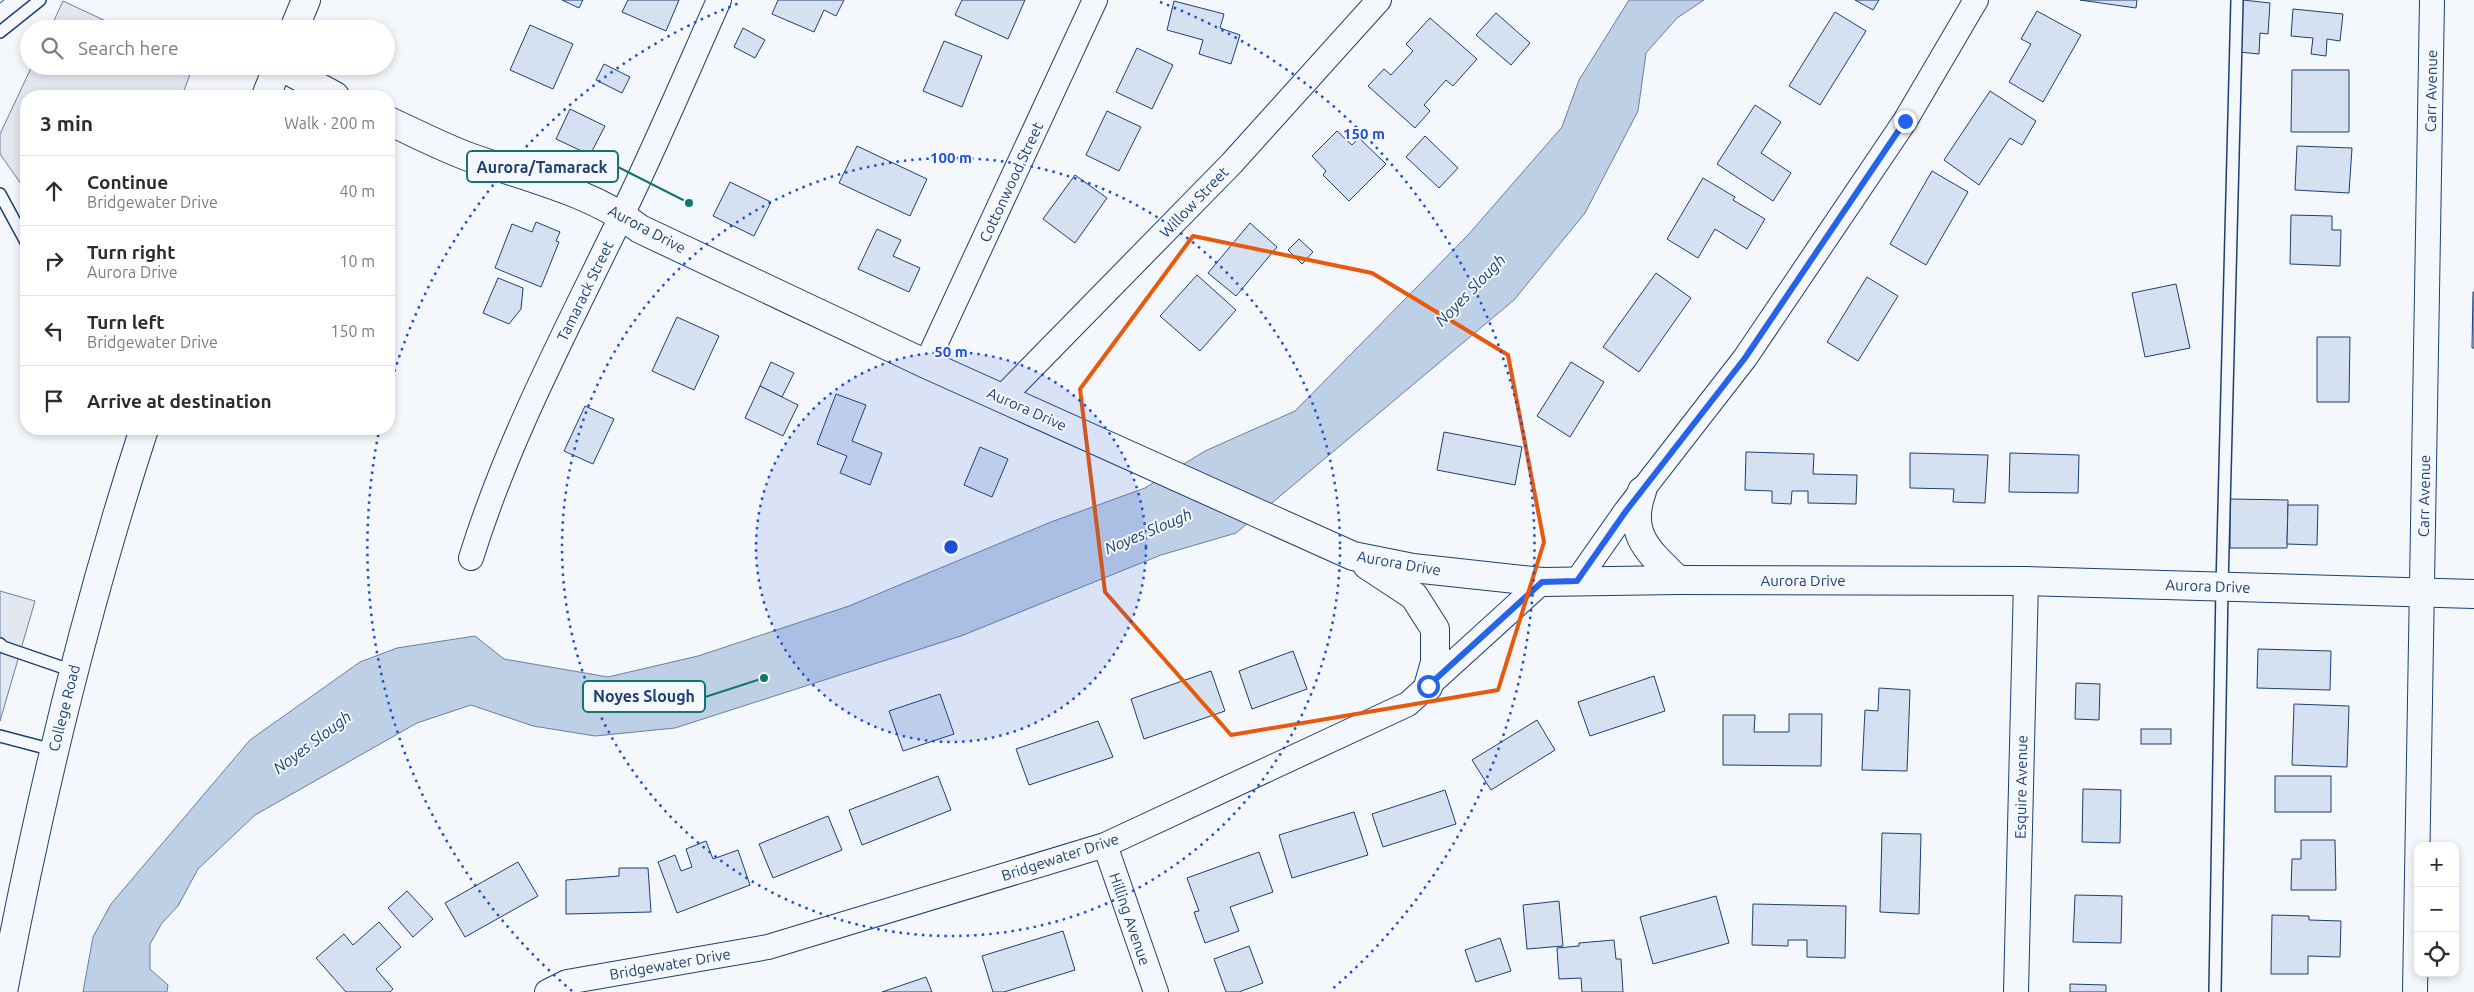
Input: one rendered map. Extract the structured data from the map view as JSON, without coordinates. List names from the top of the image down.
{
  "streets": {
    "street": [
      "Carr Avenue",
      "Cottonwood Street",
      "Willow Street",
      "Aurora Drive",
      "Tamarack Street",
      "College Road",
      "Esquire Avenue",
      "Bridgewater Drive",
      "Hilling Avenue"
    ]
  },
  "crossings": [
    ["Carr Avenue", "Aurora Drive"],
    ["Cottonwood Street", "Aurora Drive"],
    ["Willow Street", "Aurora Drive"],
    ["Aurora Drive", "Tamarack Street"],
    ["Aurora Drive", "Esquire Avenue"],
    ["Aurora Drive", "Bridgewater Drive"],
    ["Bridgewater Drive", "Hilling Avenue"]
  ],
  "water": ["Noyes Slough"],
  "places": ["Aurora/Tamarack", "Noyes Slough"],
  "page": {
    "search": "Search here",
    "heading": ["3 min", "Walk · 200 m"],
    "list": [
      ["Continue", "Bridgewater Drive", "40 m"],
      ["Turn right", "Aurora Drive", "10 m"],
      ["Turn left", "Bridgewater Drive", "150 m"],
      "Arrive at destination"
    ],
    "map_buttons": ["+", "−"]
  },
  "rings": ["150 m", "100 m", "50 m"]
}
